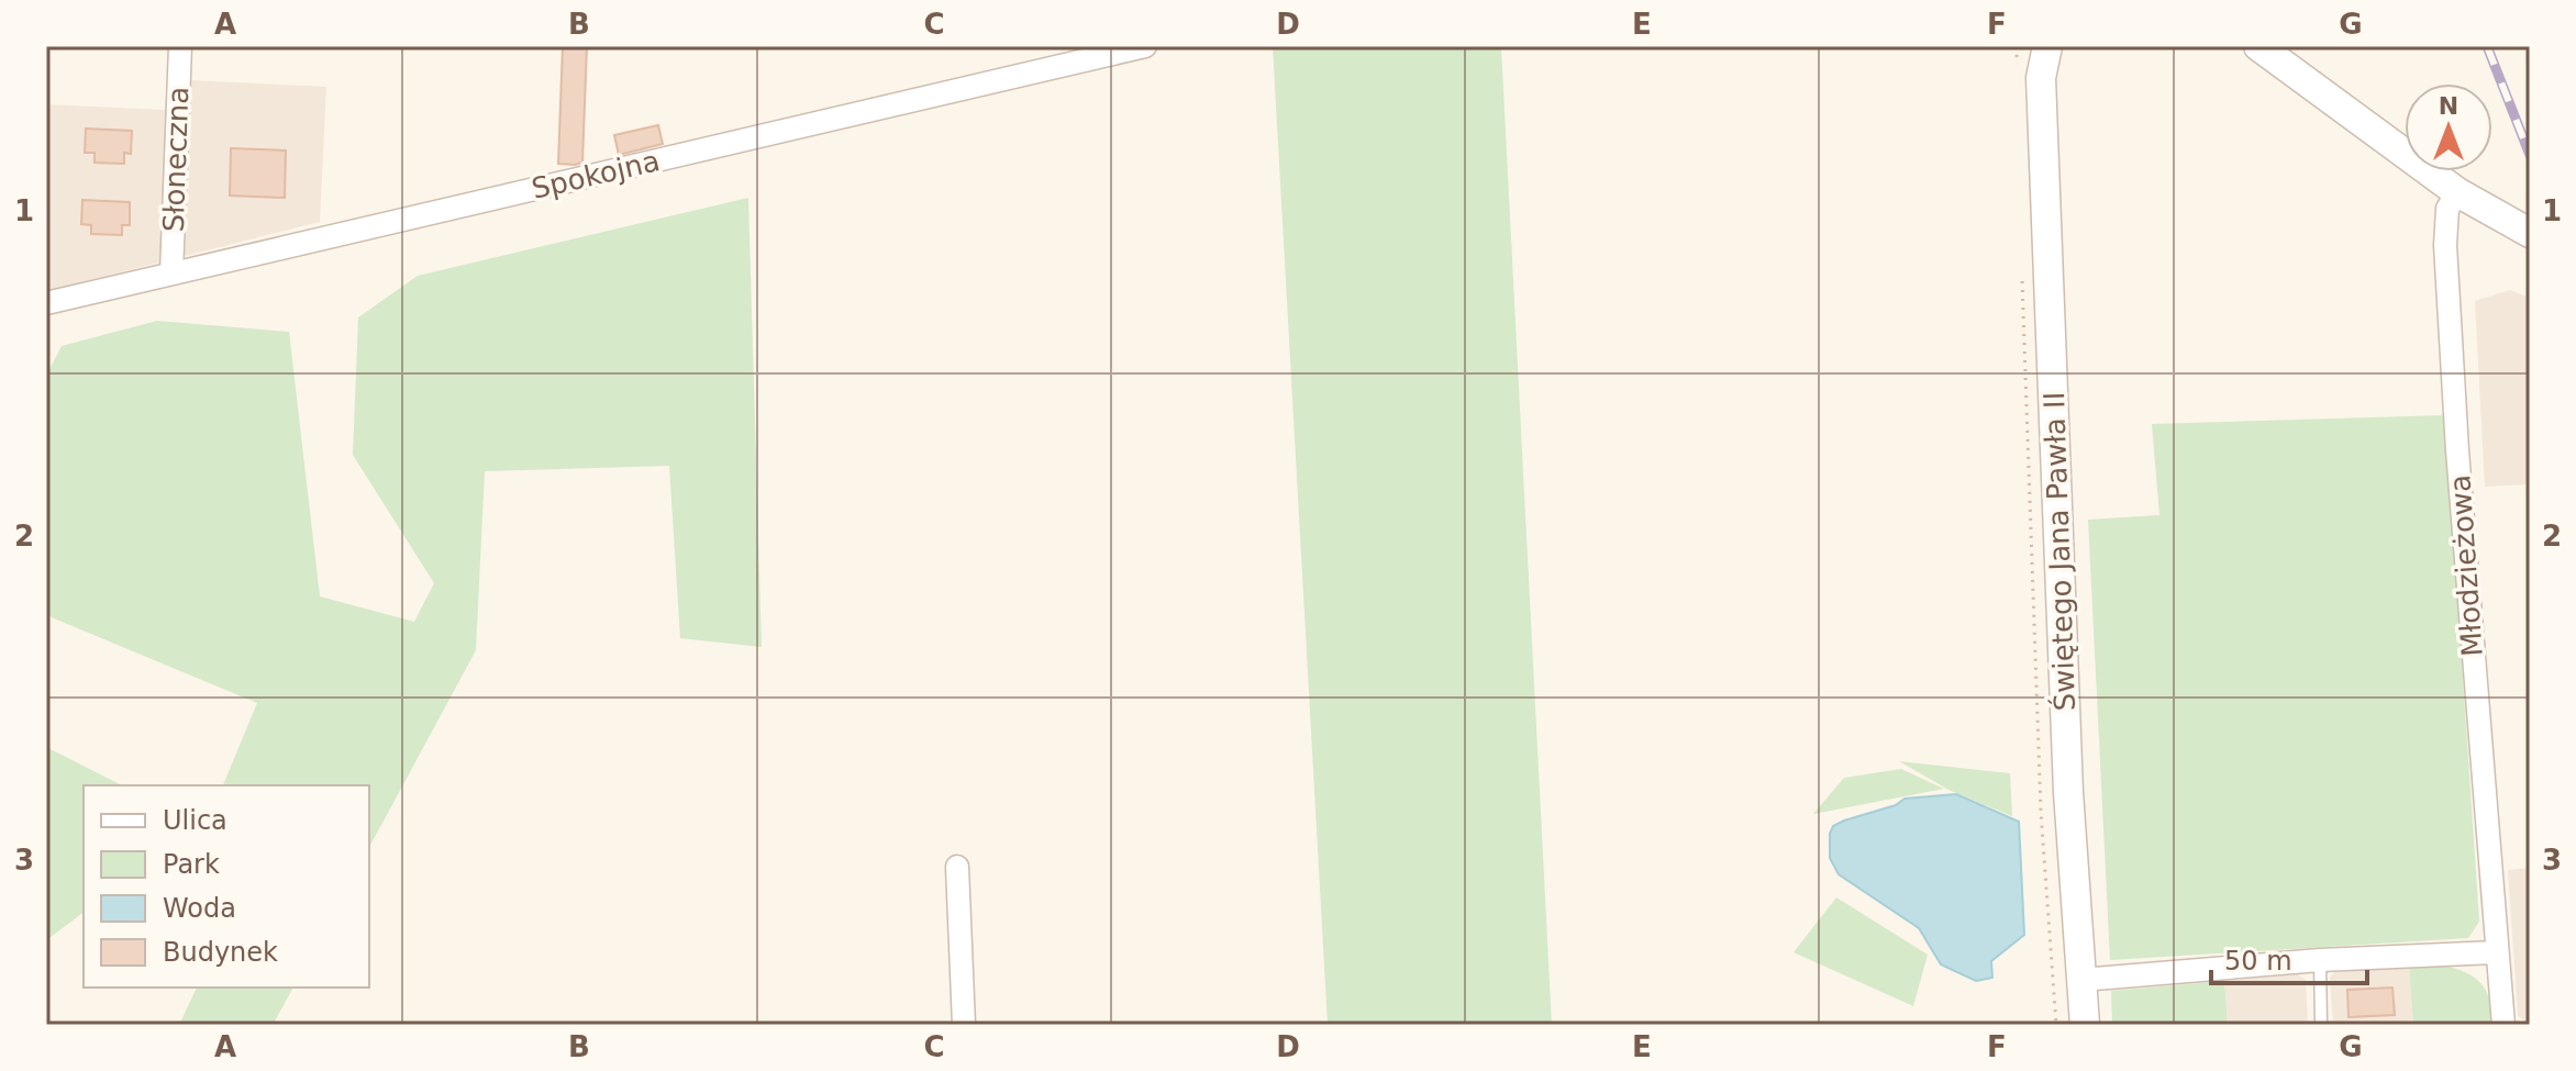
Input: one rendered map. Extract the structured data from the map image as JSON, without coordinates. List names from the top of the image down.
{
  "streets": {
    "street": [
      "Słoneczna",
      "Spokojna",
      "Świętego Jana Pawła II",
      "Młodzieżowa"
    ]
  },
  "crossings": [
    ["Słoneczna", "Spokojna"]
  ],
  "legend": [
    "Ulica",
    "Park",
    "Woda",
    "Budynek"
  ],
  "scale_bar": "50 m",
  "north": "top",
  "grid": {
    "columns": [
      "A",
      "B",
      "C",
      "D",
      "E",
      "F",
      "G"
    ],
    "rows": ["1", "2", "3"]
  }
}
